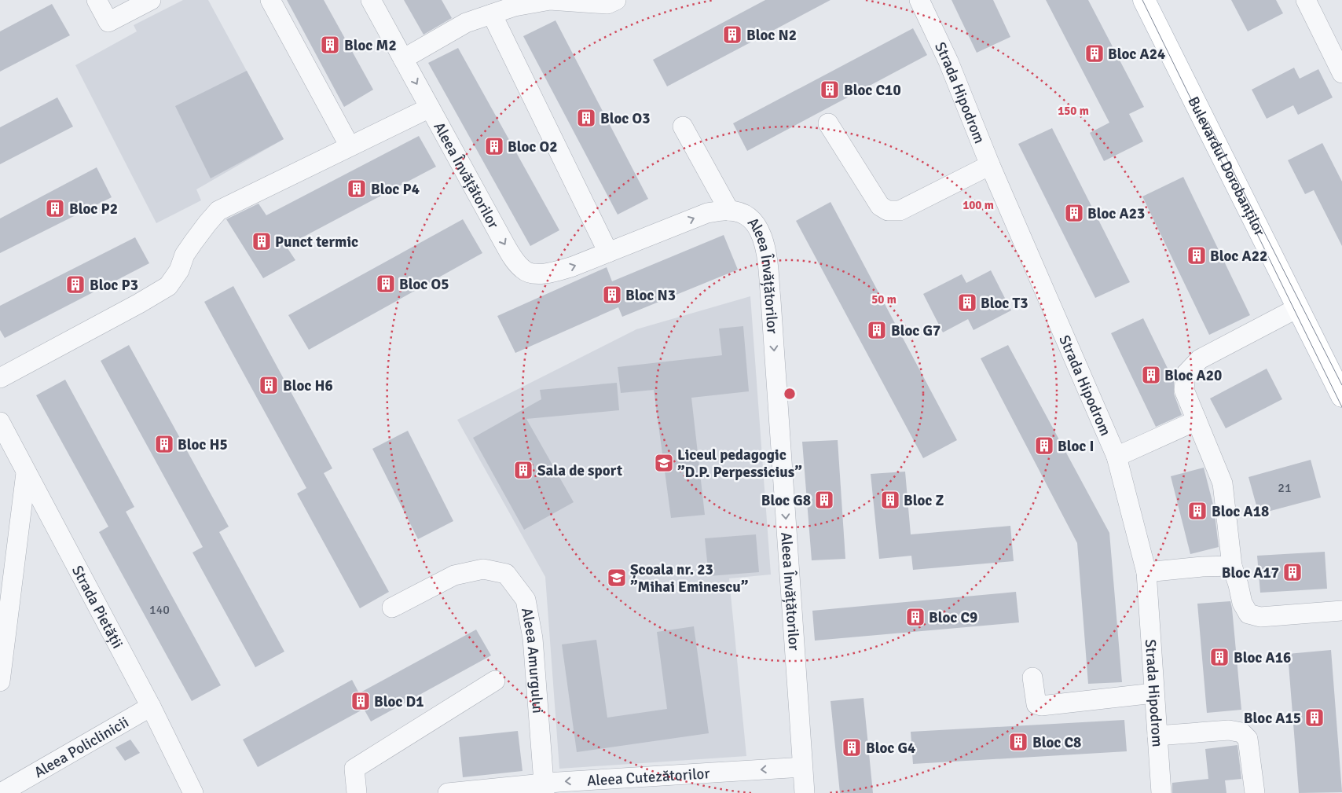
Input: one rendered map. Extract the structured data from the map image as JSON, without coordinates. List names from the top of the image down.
{
  "streets": {
    "main road": ["Bulevardul Dorobanților"],
    "street": [
      "Strada Hipodrom",
      "Aleea Învățătorilor",
      "Strada Pietății",
      "Aleea Amurgului",
      "Aleea Policlinicii",
      "Aleea Cutezătorilor"
    ]
  },
  "crossings": [
    ["Aleea Învățătorilor", "Aleea Cutezătorilor"],
    ["Strada Pietății", "Aleea Policlinicii"],
    ["Aleea Amurgului", "Aleea Cutezătorilor"]
  ],
  "one_way": ["Aleea Cutezătorilor"],
  "places": {
    "building": [
      "Bloc N2",
      "Bloc M2",
      "Bloc A24",
      "Bloc C10",
      "Bloc O3",
      "Bloc O2",
      "Bloc P4",
      "Bloc P2",
      "Bloc A23",
      "Punct termic",
      "Bloc A22",
      "Bloc O5",
      "Bloc P3",
      "Bloc N3",
      "Bloc T3",
      "Bloc G7",
      "Bloc A20",
      "Bloc H6",
      "Bloc H5",
      "Bloc I",
      "Sala de sport",
      "Bloc G8",
      "Bloc Z",
      "Bloc A18",
      "Bloc A17",
      "Bloc C9",
      "Bloc A16",
      "Bloc D1",
      "Bloc A15",
      "Bloc C8",
      "Bloc G4"
    ],
    "school or university": ["Liceul pedagogic ”D.P. Perpessicius”", "Școala nr. 23 ”Mihai Eminescu”"]
  },
  "house_numbers": ["21", "140"],
  "rings": ["150 m", "100 m", "50 m"]
}
